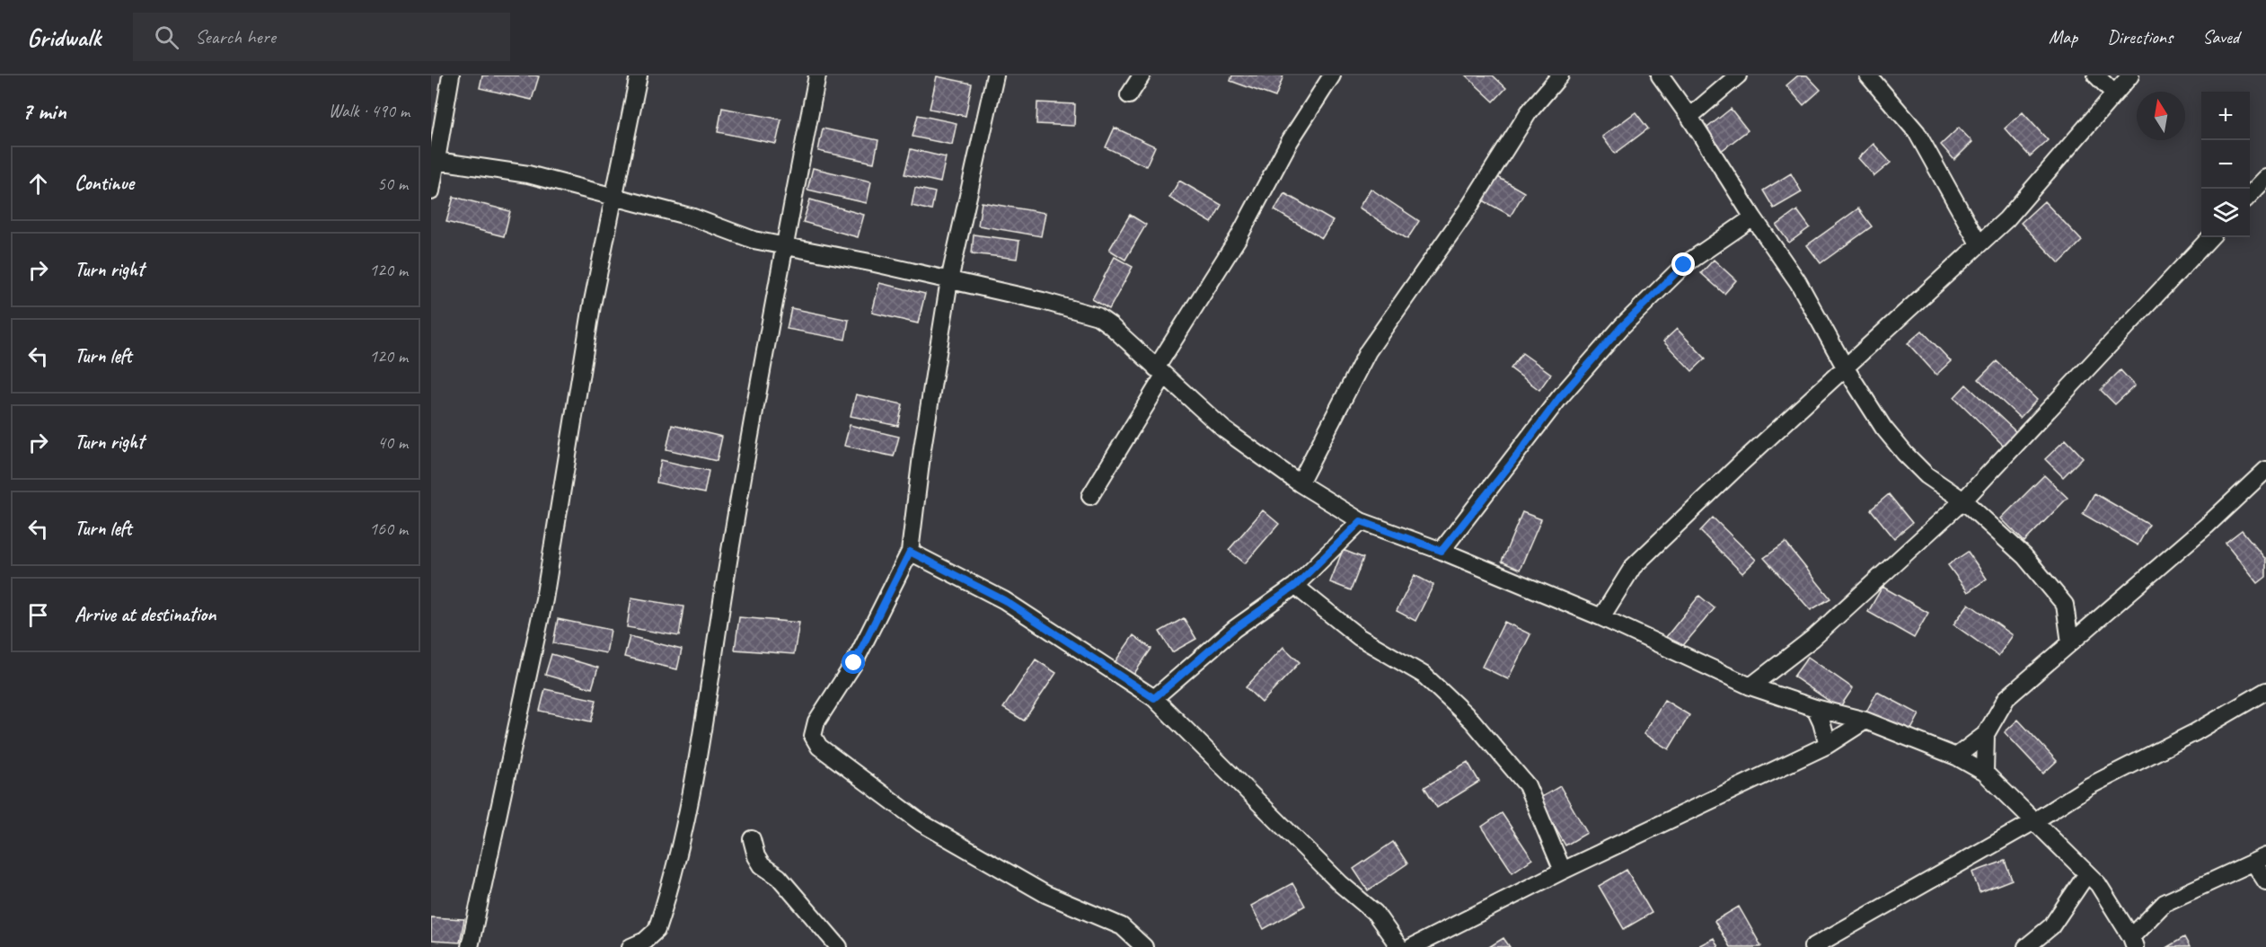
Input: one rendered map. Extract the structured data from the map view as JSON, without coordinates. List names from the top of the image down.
{
  "north": "top",
  "page": {
    "header": "Gridwalk",
    "search": "Search here",
    "nav": ["Map", "Directions", "Saved"],
    "heading": ["7 min", "Walk · 490 m"],
    "map_buttons": ["+", "−"],
    "list": [
      ["Continue", "50 m"],
      ["Turn right", "120 m"],
      ["Turn left", "120 m"],
      ["Turn right", "40 m"],
      ["Turn left", "160 m"],
      "Arrive at destination"
    ]
  }
}
